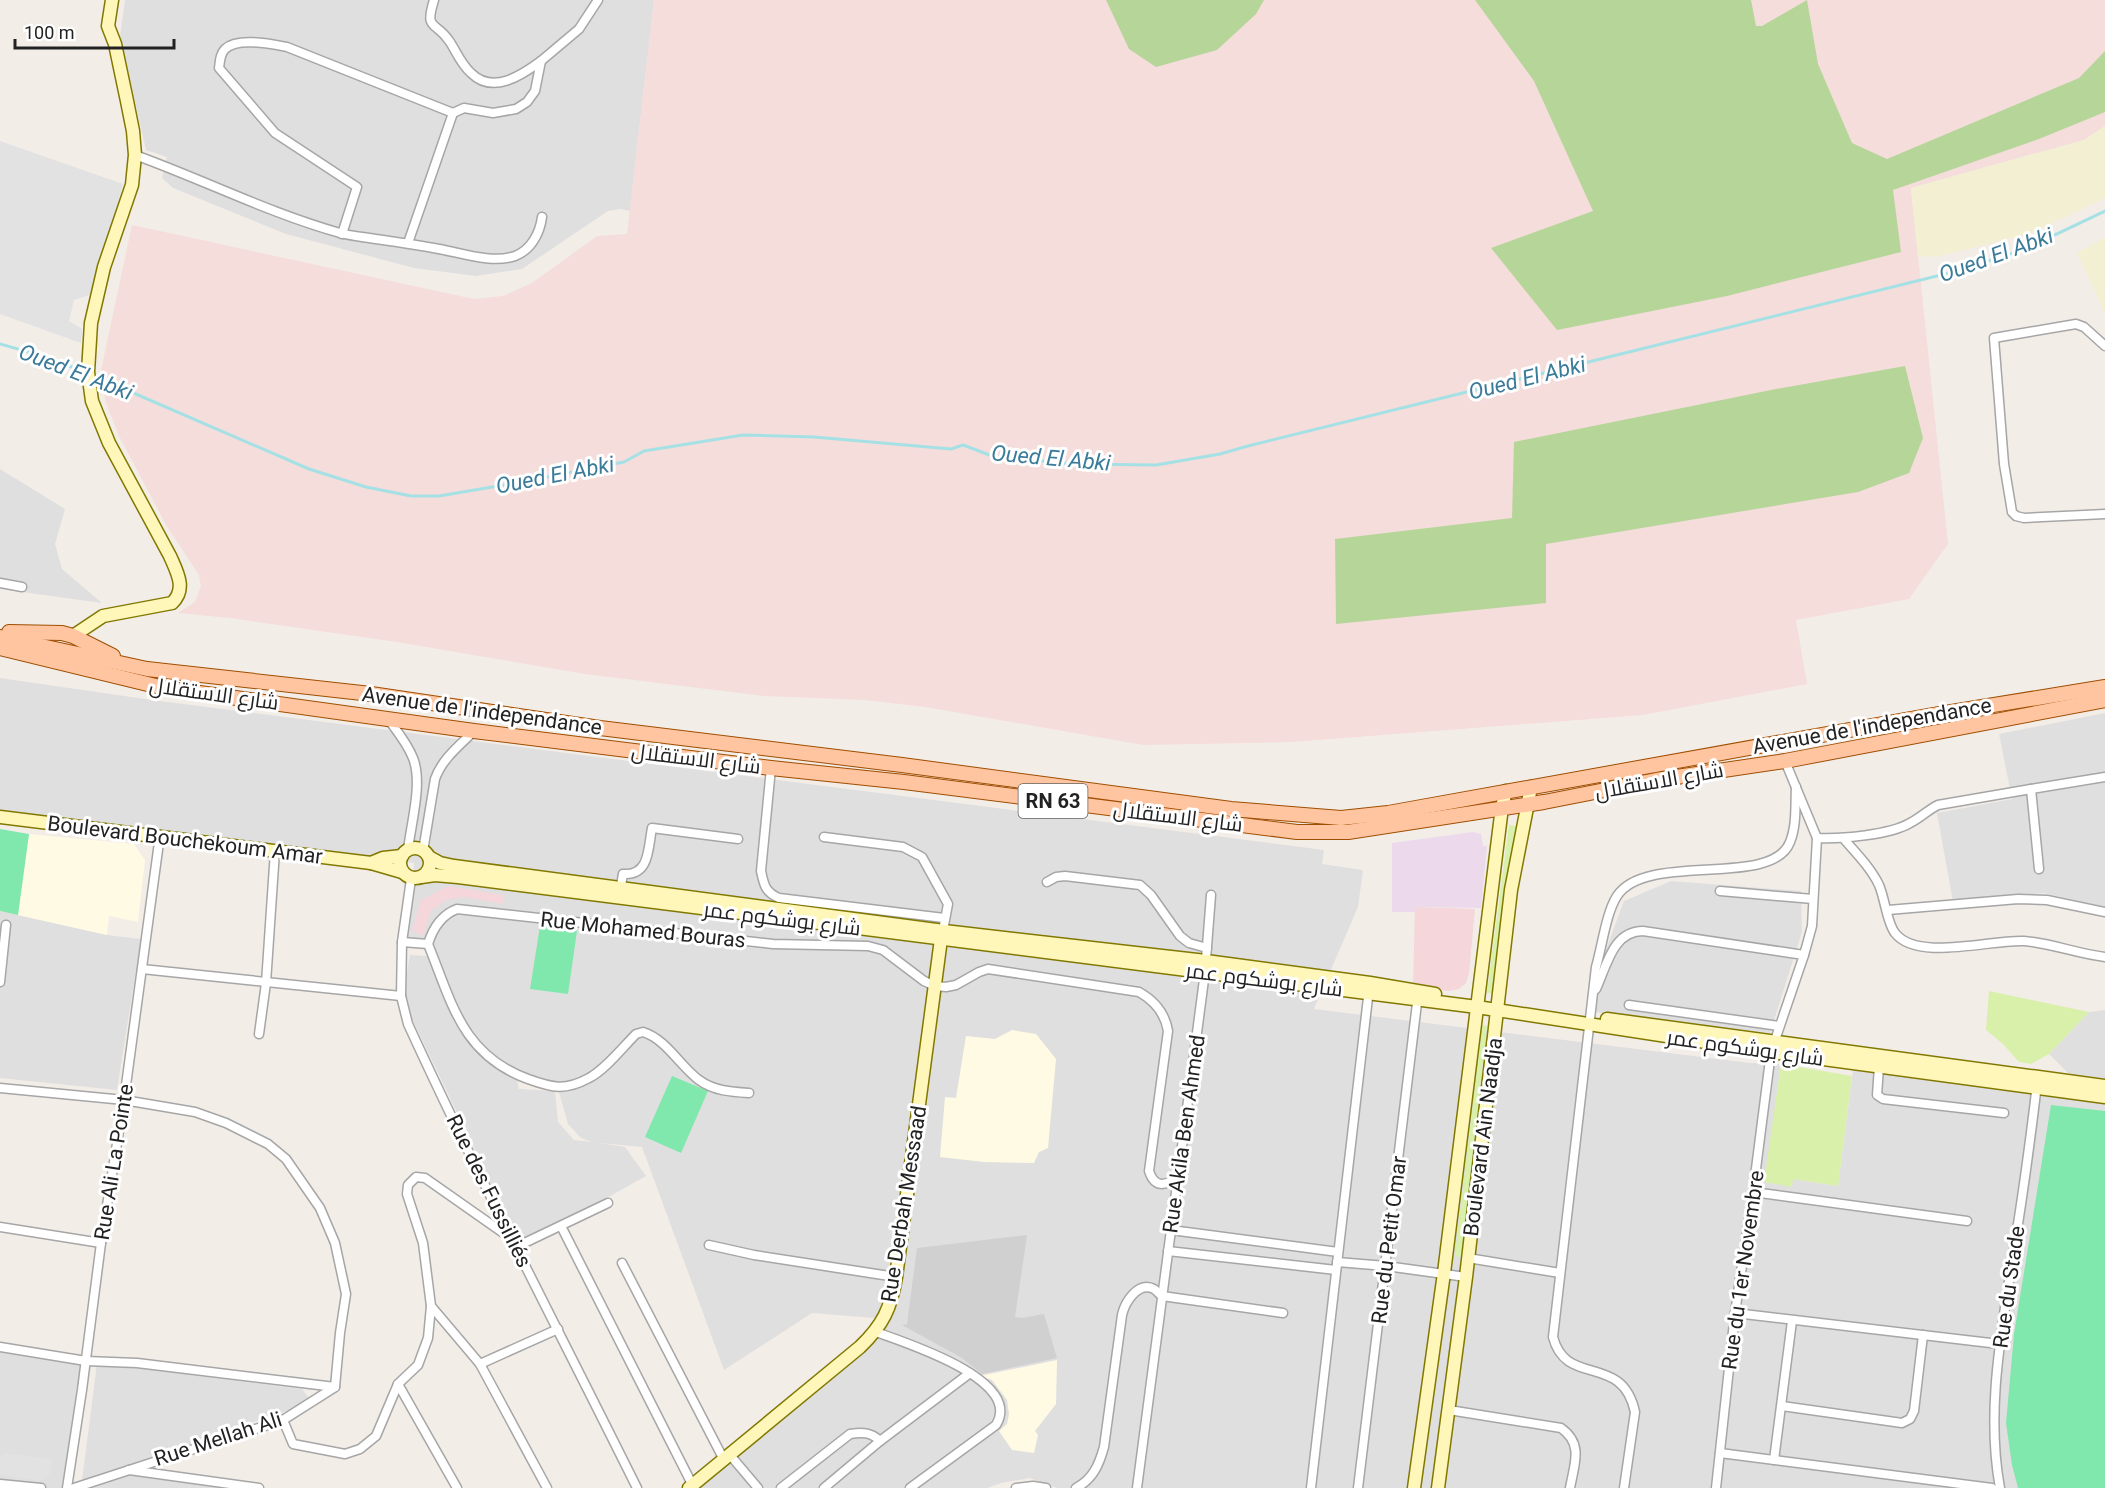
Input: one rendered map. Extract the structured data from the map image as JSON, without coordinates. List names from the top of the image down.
{
  "streets": {
    "main road": ["شارع الاستقلال", "Avenue de l'independance", "RN 63"],
    "street": [
      "Boulevard Bouchekoum Amar",
      "شارع بوشكوم عمر",
      "Rue Mohamed Bouras",
      "Rue Akila Ben Ahmed",
      "Boulevard Ain Naadja",
      "Rue Ali La Pointe",
      "Rue des Fussilliés",
      "Rue Derbah Messaad",
      "Rue du Petit Omar",
      "Rue du 1er Novembre",
      "Rue du Stade",
      "Rue Mellah Ali"
    ]
  },
  "crossings": [
    ["شارع الاستقلال", "Avenue de l'independance"],
    ["شارع الاستقلال", "Boulevard Ain Naadja"],
    ["Avenue de l'independance", "Boulevard Ain Naadja"],
    ["Boulevard Bouchekoum Amar", "شارع بوشكوم عمر"],
    ["Boulevard Bouchekoum Amar", "Rue Ali La Pointe"],
    ["شارع بوشكوم عمر", "Rue Akila Ben Ahmed"],
    ["شارع بوشكوم عمر", "Boulevard Ain Naadja"],
    ["شارع بوشكوم عمر", "Rue des Fussilliés"],
    ["شارع بوشكوم عمر", "Rue Derbah Messaad"],
    ["شارع بوشكوم عمر", "Rue du Petit Omar"],
    ["شارع بوشكوم عمر", "Rue du 1er Novembre"],
    ["شارع بوشكوم عمر", "Rue du Stade"],
    ["Rue Mohamed Bouras", "Rue Derbah Messaad"]
  ],
  "water": ["Oued El Abki"],
  "scale_bar": "100 m"
}
